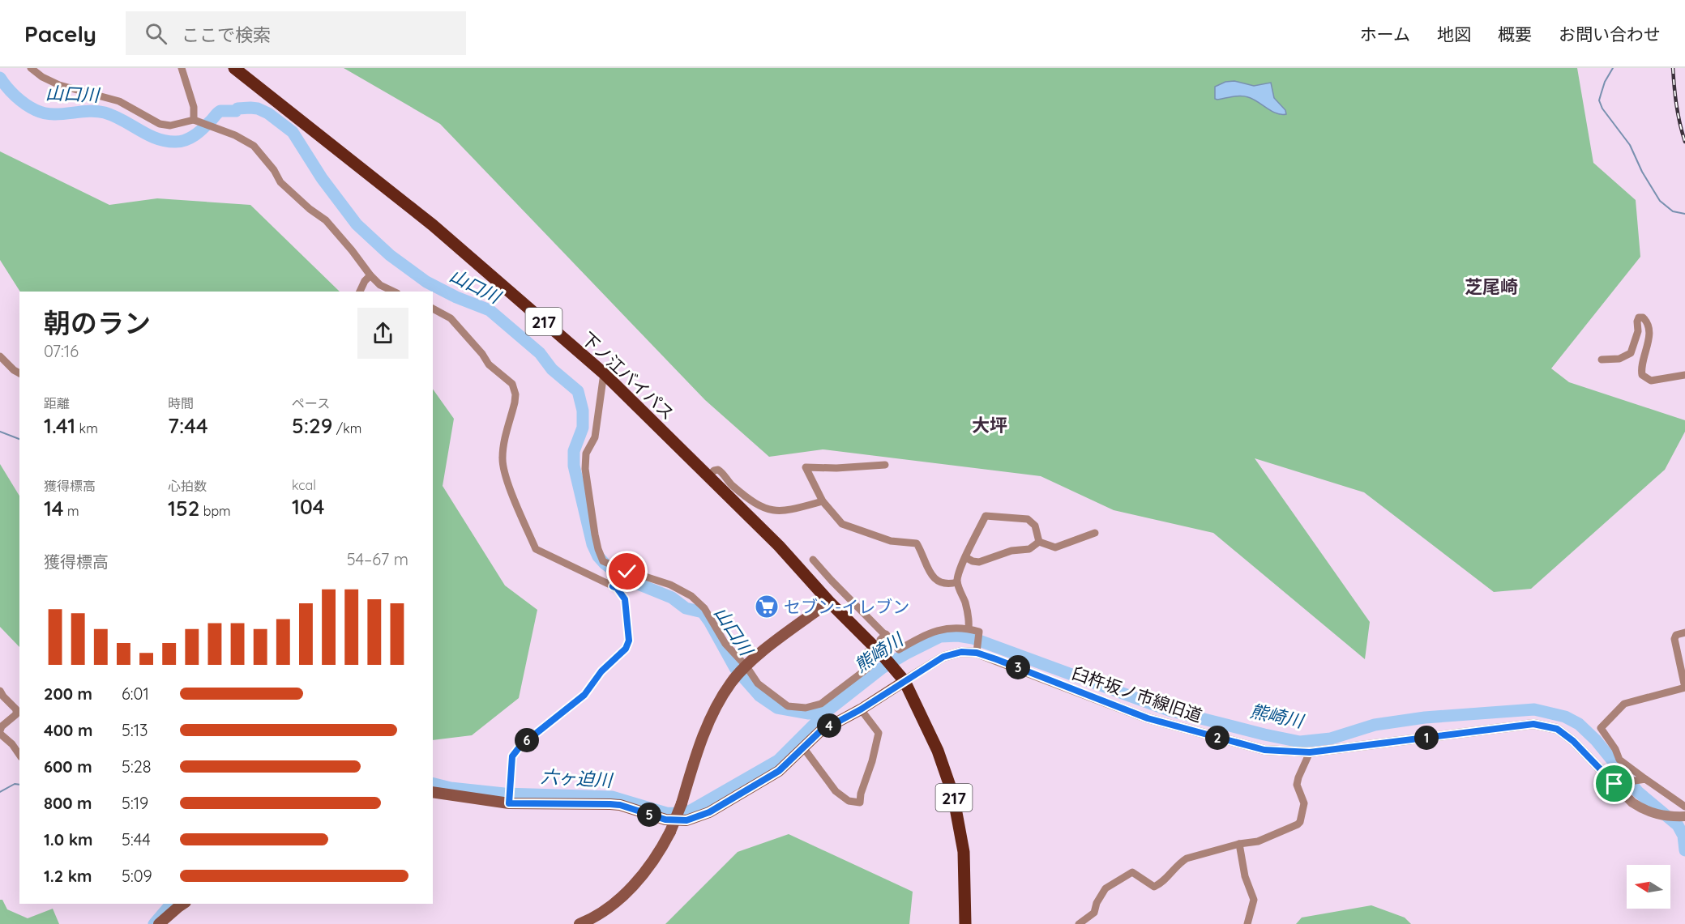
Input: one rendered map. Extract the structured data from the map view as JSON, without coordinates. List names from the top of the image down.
{
  "streets": {
    "highway": ["217", "下ノ江バイパス"],
    "street": ["臼杵坂ノ市線旧道"]
  },
  "crossings": [
    ["217", "下ノ江バイパス"],
    ["217", "臼杵坂ノ市線旧道"],
    ["下ノ江バイパス", "臼杵坂ノ市線旧道"]
  ],
  "districts": ["芝尾崎", "大坪"],
  "water": ["山口川", "熊崎川", "六ヶ迫川"],
  "places": {
    "supermarket": ["セブン-イレブン"]
  },
  "north": "left",
  "page": {
    "header": "Pacely",
    "search": "ここで検索",
    "nav": [
      "ホーム",
      "地図",
      "概要",
      "お問い合わせ"
    ],
    "heading": ["朝のラン", "07:16"],
    "stats": [
      ["距離", "1.41 km"],
      ["時間", "7:44"],
      ["ペース", "5:29 /km"],
      ["獲得標高", "14 m"],
      ["心拍数", "152 bpm"],
      ["kcal", "104"]
    ],
    "chart": ["獲得標高", "54–67 m"],
    "pins": [
      "3",
      "4",
      "1",
      "2",
      "6",
      "5"
    ],
    "list": [
      {
        "name": "200 m",
        "note": "6:01"
      },
      {
        "name": "400 m",
        "note": "5:13"
      },
      {
        "name": "600 m",
        "note": "5:28"
      },
      {
        "name": "800 m",
        "note": "5:19"
      },
      {
        "name": "1.0 km",
        "note": "5:44"
      },
      {
        "name": "1.2 km",
        "note": "5:09"
      }
    ]
  }
}
